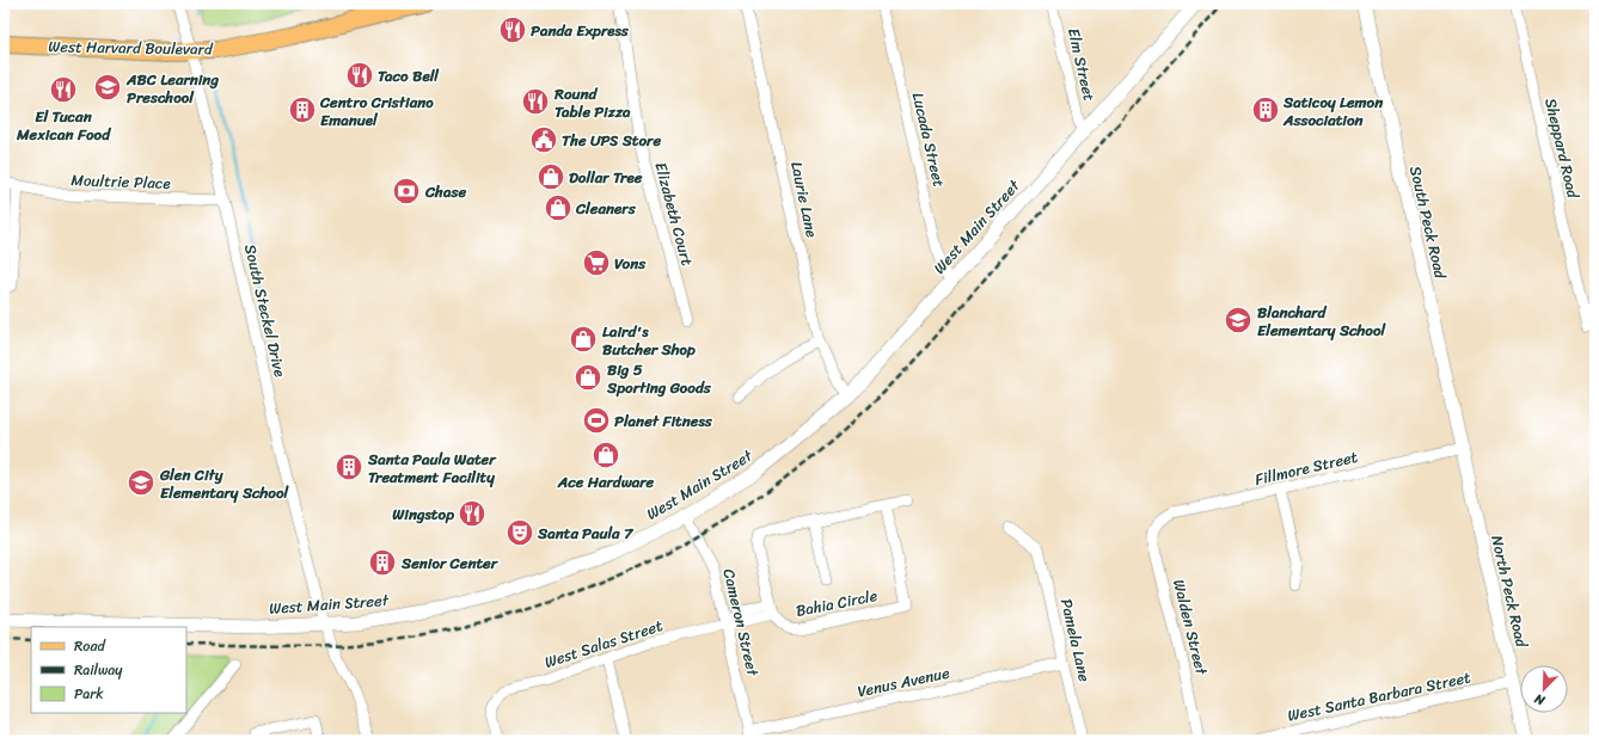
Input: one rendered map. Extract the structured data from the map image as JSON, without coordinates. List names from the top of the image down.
{
  "streets": {
    "main road": ["West Harvard Boulevard"],
    "street": [
      "Elm Street",
      "Lucada Street",
      "Sheppard Road",
      "Moultrie Place",
      "Laurie Lane",
      "Elizabeth Court",
      "South Peck Road",
      "West Main Street",
      "South Steckel Drive",
      "Fillmore Street",
      "North Peck Road",
      "Bahia Circle",
      "Cameron Street",
      "Walden Street",
      "Pamela Lane",
      "West Salas Street",
      "Venus Avenue",
      "West Santa Barbara Street"
    ]
  },
  "crossings": [
    ["West Harvard Boulevard", "South Steckel Drive"],
    ["Elm Street", "West Main Street"],
    ["Lucada Street", "West Main Street"],
    ["Moultrie Place", "South Steckel Drive"],
    ["Laurie Lane", "West Main Street"],
    ["South Peck Road", "Fillmore Street"],
    ["South Peck Road", "North Peck Road"],
    ["West Main Street", "South Steckel Drive"],
    ["West Main Street", "Cameron Street"],
    ["Fillmore Street", "North Peck Road"],
    ["Fillmore Street", "Walden Street"],
    ["North Peck Road", "West Santa Barbara Street"],
    ["Cameron Street", "West Salas Street"],
    ["Cameron Street", "Venus Avenue"],
    ["Pamela Lane", "Venus Avenue"]
  ],
  "places": {
    "restaurant": [
      "Panda Express",
      "Taco Bell",
      "El Tucan Mexican Food",
      "Round Table Pizza",
      "Wingstop"
    ],
    "school or university": ["ABC Learning Preschool", "Blanchard Elementary School", "Glen City Elementary School"],
    "building": [
      "Centro Cristiano Emanuel",
      "Saticoy Lemon Association",
      "Santa Paula Water Treatment Facility",
      "Senior Center"
    ],
    "public building": ["The UPS Store"],
    "shop": [
      "Dollar Tree",
      "Cleaners",
      "Laird's Butcher Shop",
      "Big 5 Sporting Goods",
      "Ace Hardware"
    ],
    "bank": ["Chase"],
    "supermarket": ["Vons"],
    "sports": ["Planet Fitness"],
    "theatre": ["Santa Paula 7"]
  },
  "legend": ["Road", "Railway", "Park"],
  "north": "bottom left"
}
